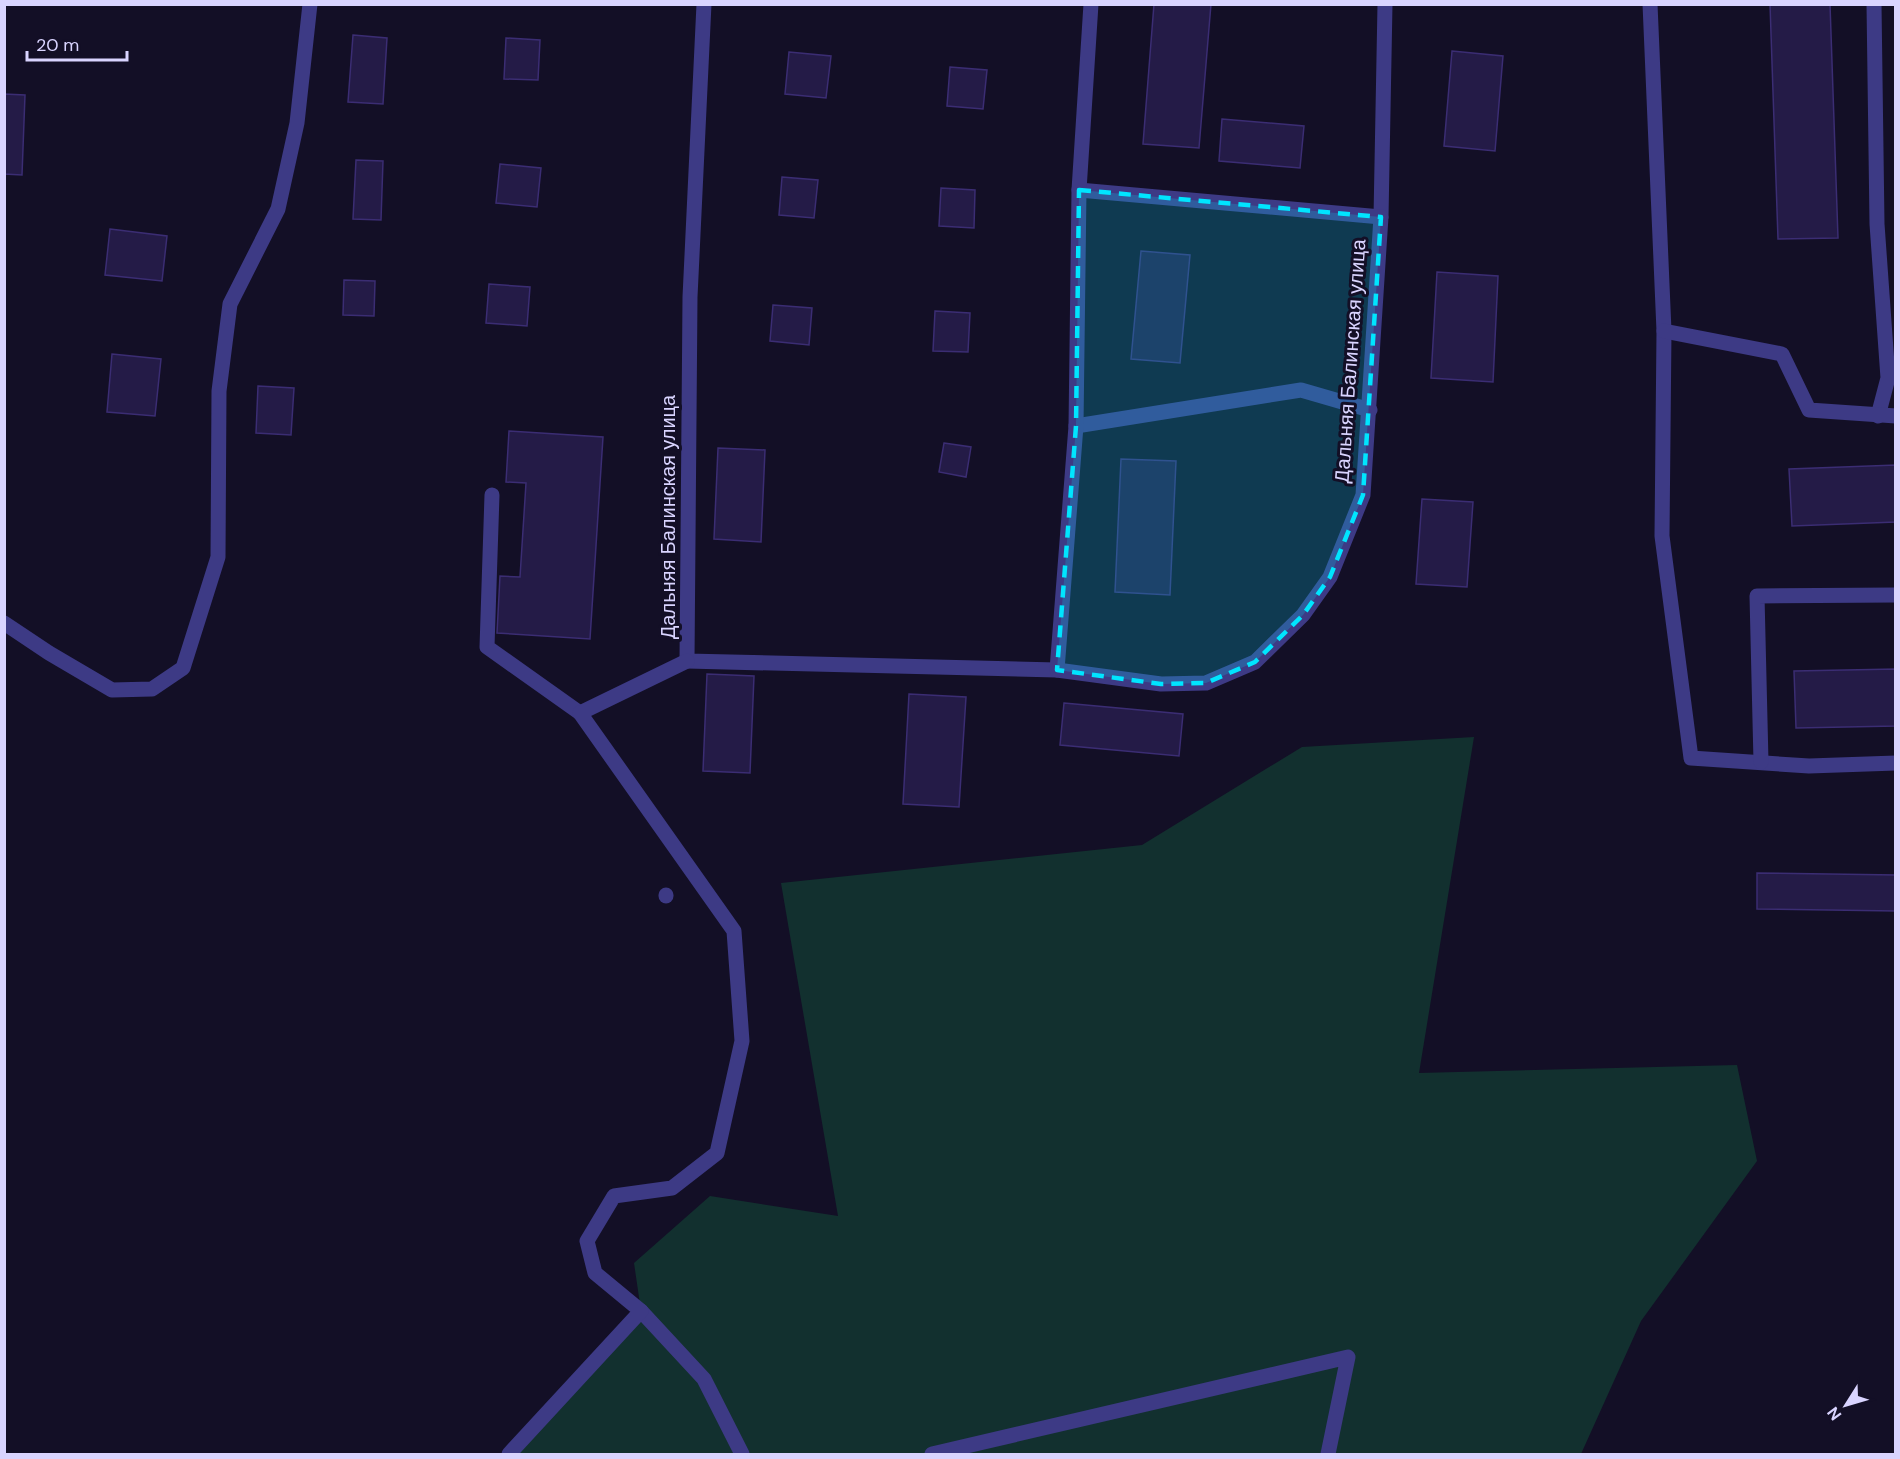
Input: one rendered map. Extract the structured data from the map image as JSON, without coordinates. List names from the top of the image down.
{
  "streets": {
    "street": ["Дальняя Балинская улица"]
  },
  "scale_bar": "20 m",
  "north": "bottom left"
}
